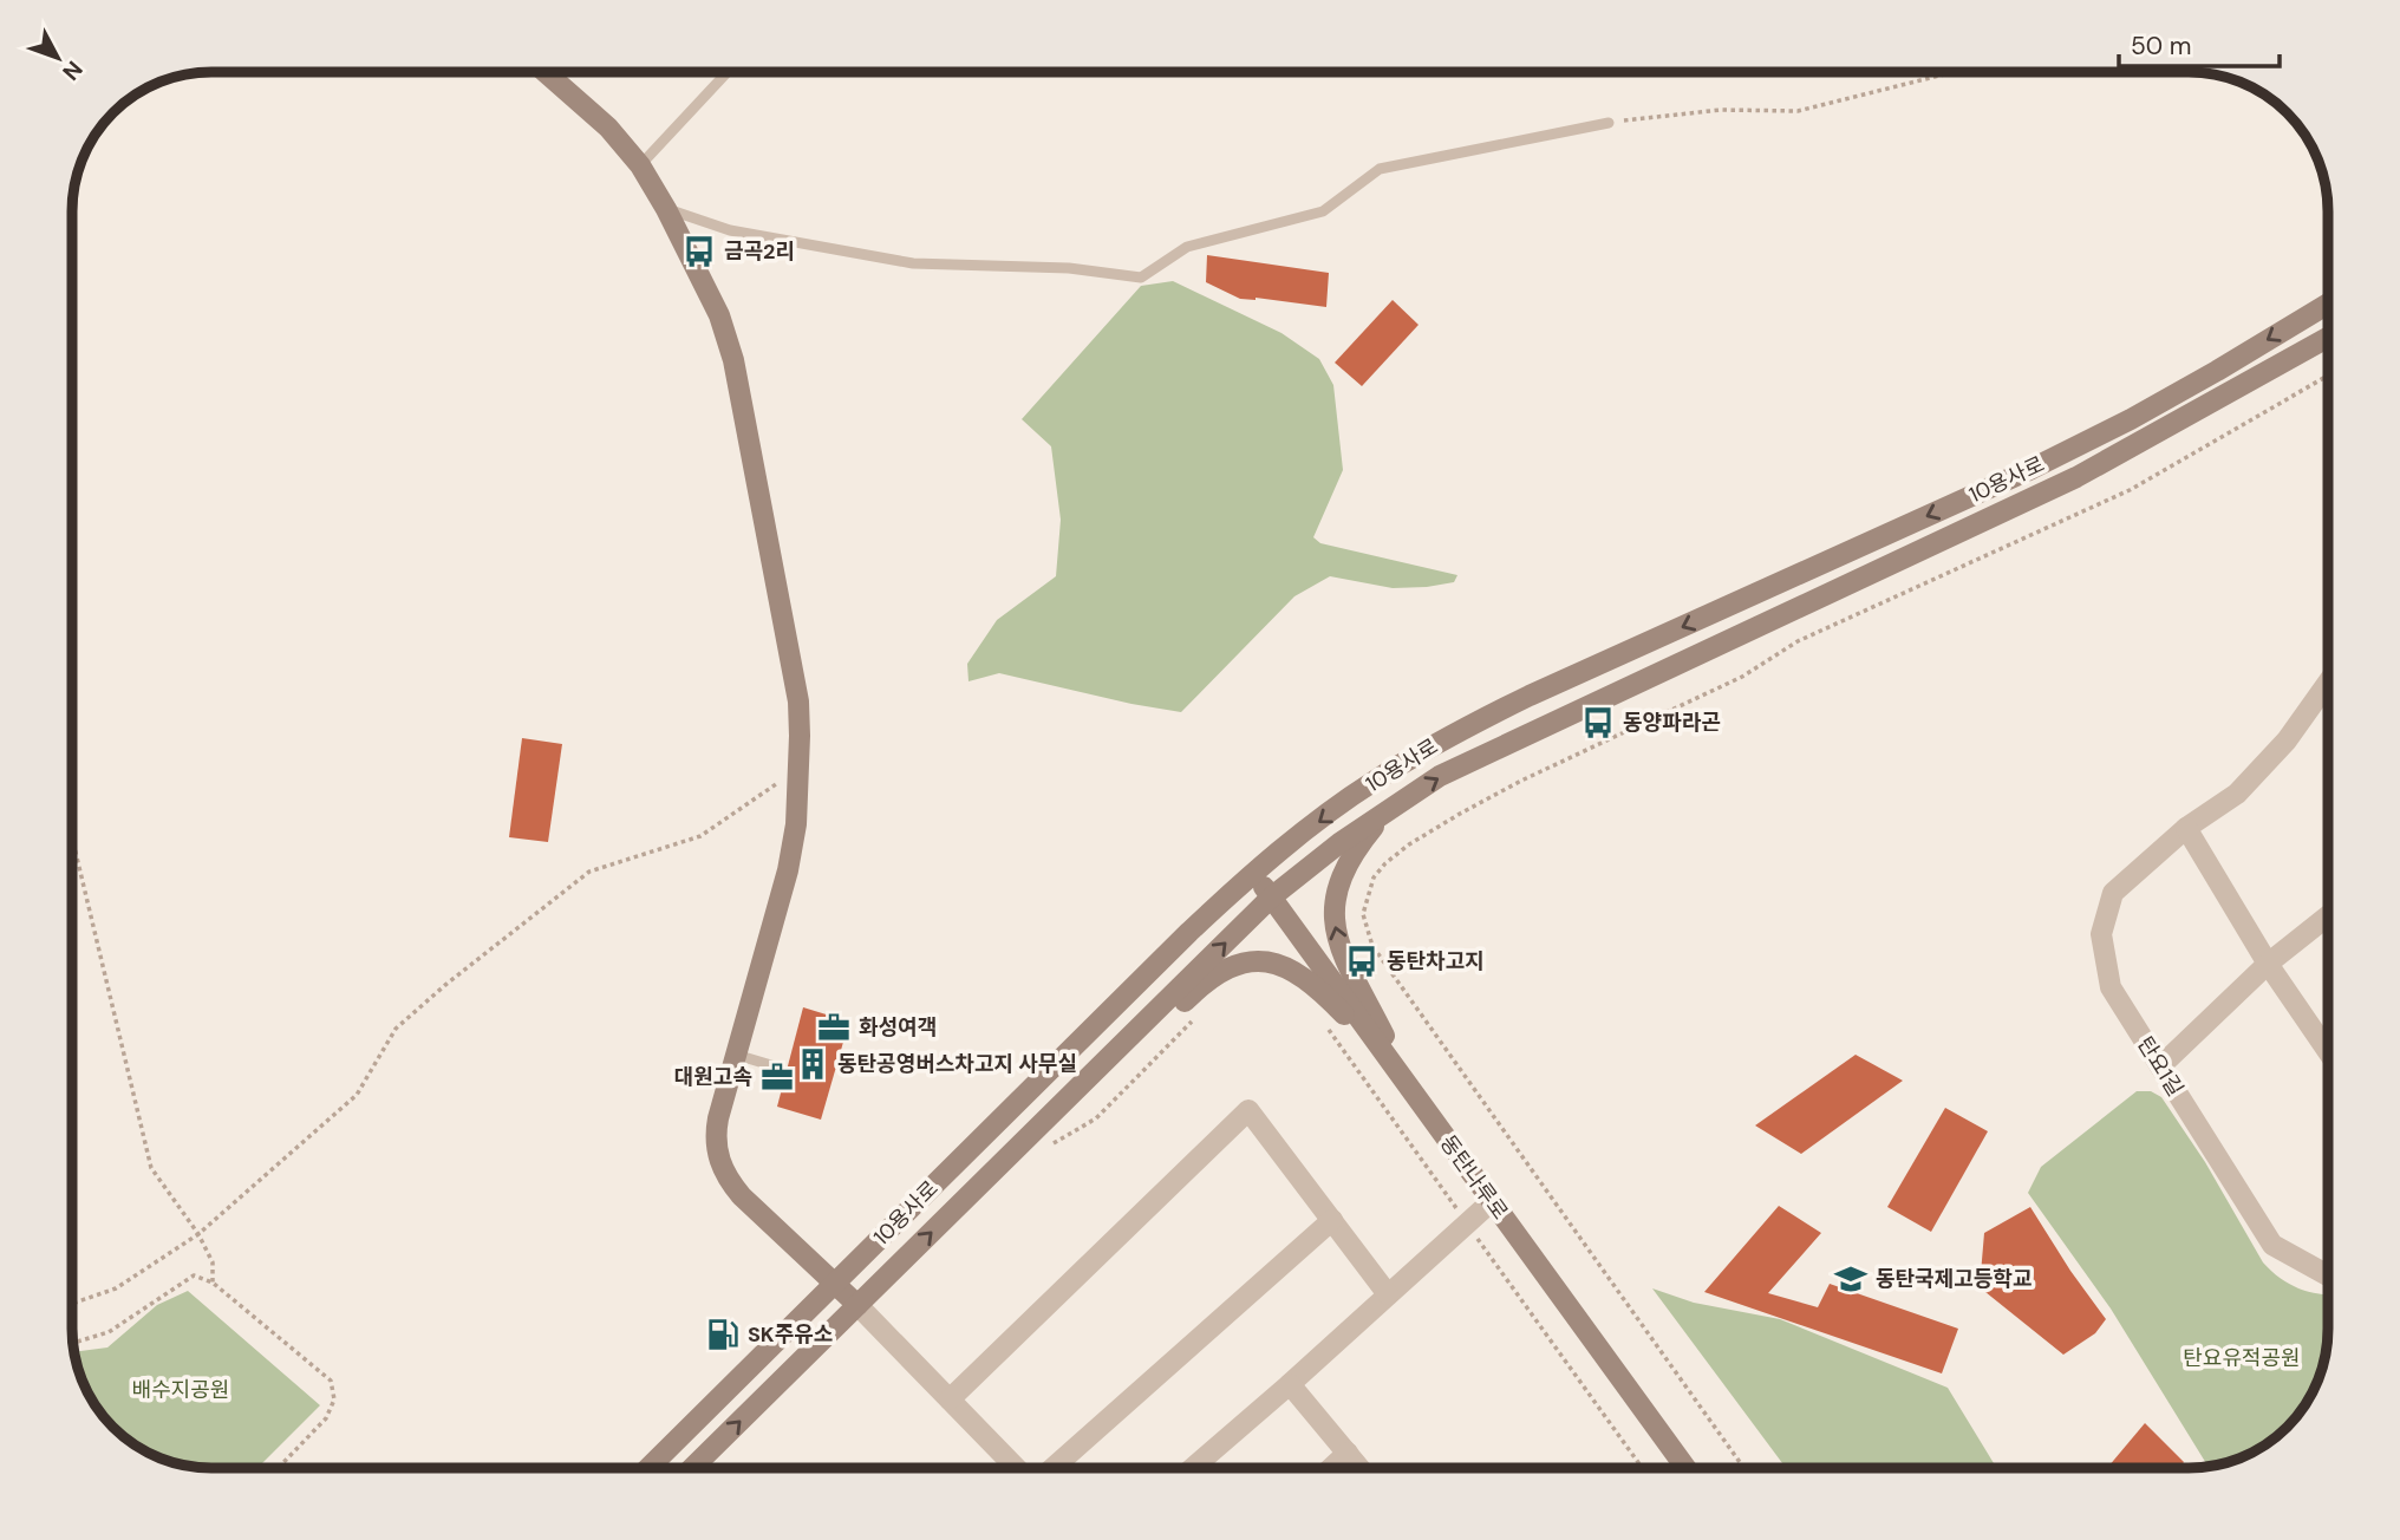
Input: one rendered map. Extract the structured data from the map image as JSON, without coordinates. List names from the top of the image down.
{
  "streets": {
    "street": ["10용사로", "탄요1길", "동탄나루로"]
  },
  "crossings": [
    ["10용사로", "동탄나루로"]
  ],
  "parks": ["탄요유적공원", "배수지공원"],
  "places": {
    "bus stop": ["금곡2리", "동양파라곤", "동탄차고지"],
    "office": ["화성여객", "대원고속"],
    "building": ["동탄공영버스차고지 사무실"],
    "school or university": ["동탄국제고등학교"],
    "fuel station": ["SK주유소"]
  },
  "scale_bar": "50 m",
  "north": "bottom right"
}
